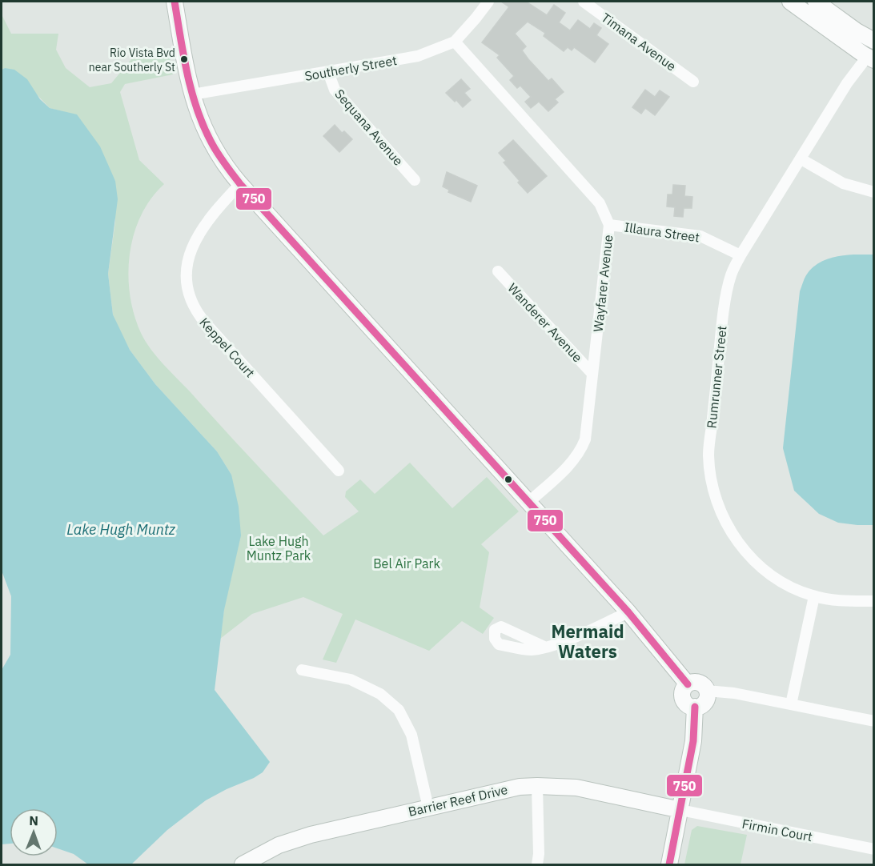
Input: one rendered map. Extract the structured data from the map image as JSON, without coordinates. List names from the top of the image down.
{
  "streets": {
    "street": [
      "Timana Avenue",
      "Southerly Street",
      "Sequana Avenue",
      "Illaura Street",
      "Wayfarer Avenue",
      "Wanderer Avenue",
      "Keppel Court",
      "Rumrunner Street",
      "Barrier Reef Drive",
      "Firmin Court"
    ]
  },
  "crossings": [
    ["Southerly Street", "Sequana Avenue"],
    ["Southerly Street", "Wayfarer Avenue"],
    ["Illaura Street", "Wayfarer Avenue"],
    ["Illaura Street", "Rumrunner Street"],
    ["Wayfarer Avenue", "Wanderer Avenue"],
    ["Barrier Reef Drive", "Firmin Court"]
  ],
  "districts": ["Mermaid Waters"],
  "water": ["Lake Hugh Muntz"],
  "parks": ["Lake Hugh Muntz Park", "Bel Air Park"],
  "places": ["Rio Vista Bvd near Southerly St"],
  "lines": ["transit line 750"],
  "north": "top"
}
